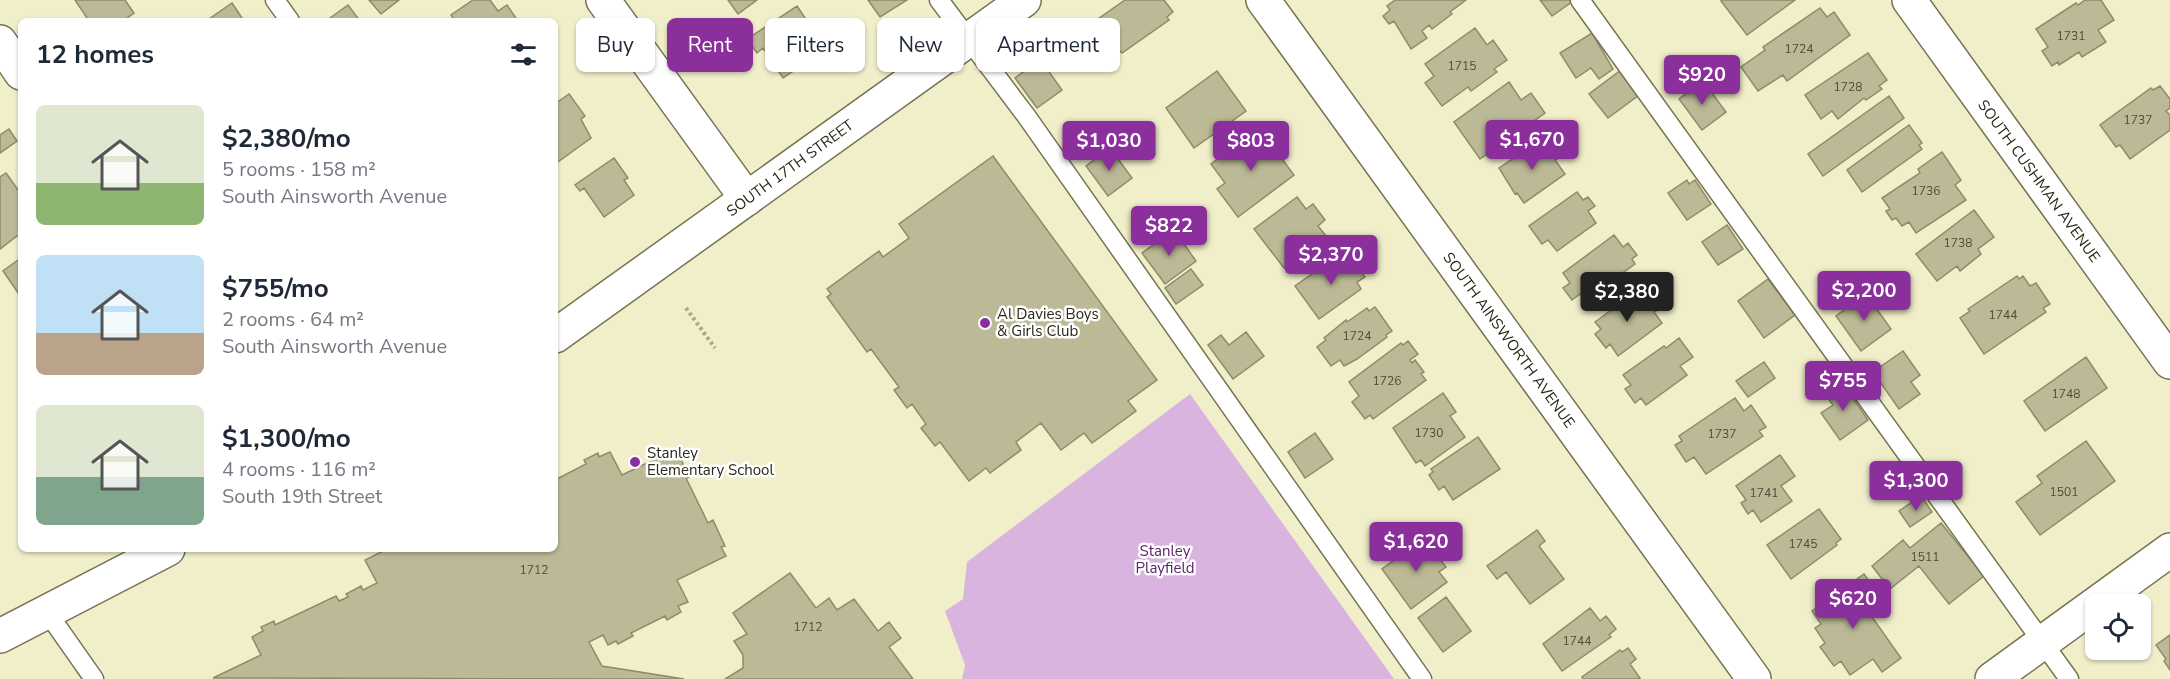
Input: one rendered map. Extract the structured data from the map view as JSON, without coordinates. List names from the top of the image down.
{
  "streets": {
    "street": ["SOUTH 17TH STREET", "SOUTH CUSHMAN AVENUE", "SOUTH AINSWORTH AVENUE"]
  },
  "parks": ["Stanley Playfield"],
  "places": ["Al Davies Boys & Girls Club", "Stanley Elementary School"],
  "house_numbers": [
    "1731",
    "1724",
    "1715",
    "1728",
    "1737",
    "1736",
    "1738",
    "1744",
    "1724",
    "1726",
    "1748",
    "1730",
    "1737",
    "1501",
    "1741",
    "1745",
    "1511",
    "1712",
    "1712",
    "1744"
  ],
  "page": {
    "chip": [
      "Buy",
      "Rent",
      "Filters",
      "New",
      "Apartment"
    ],
    "heading": "12 homes",
    "price": [
      "$920",
      "$1,670",
      "$1,030",
      "$803",
      "$822",
      "$2,370",
      "$2,200",
      "$2,380",
      "$755",
      "$1,300",
      "$1,620",
      "$620"
    ],
    "list": [
      {
        "name": "$2,380/mo",
        "note": "5 rooms · 158 m² · South Ainsworth Avenue"
      },
      {
        "name": "$755/mo",
        "note": "2 rooms · 64 m² · South Ainsworth Avenue"
      },
      {
        "name": "$1,300/mo",
        "note": "4 rooms · 116 m² · South 19th Street"
      }
    ]
  }
}
